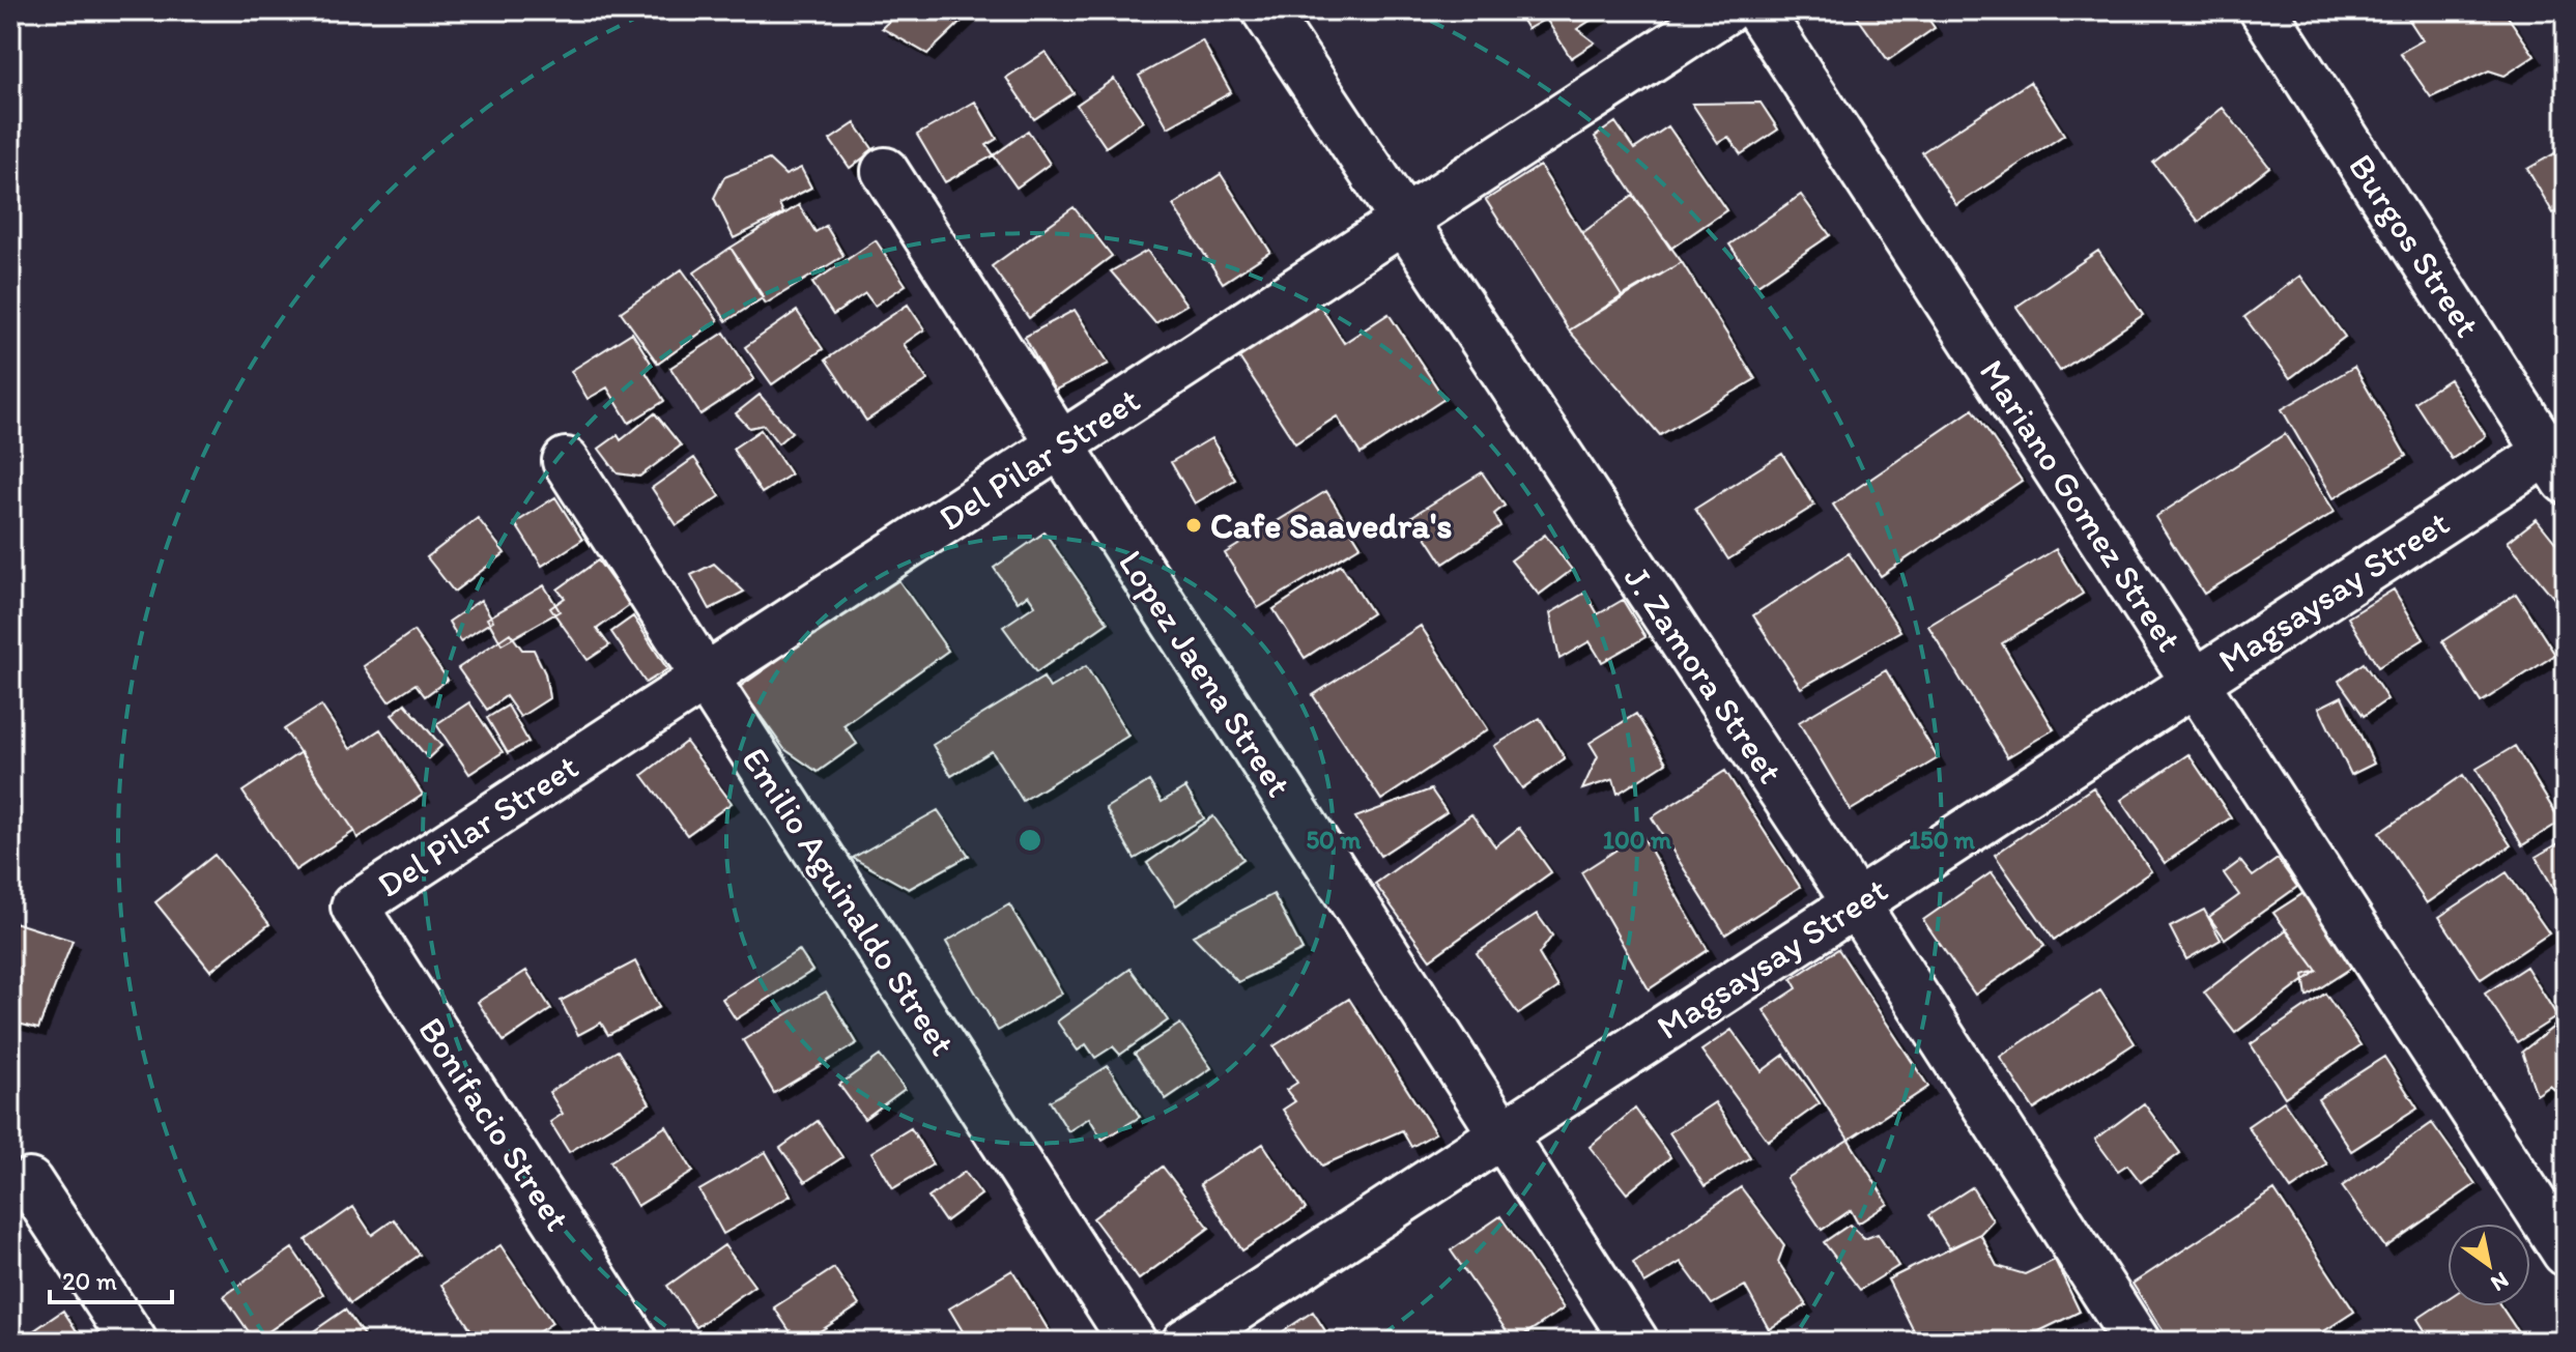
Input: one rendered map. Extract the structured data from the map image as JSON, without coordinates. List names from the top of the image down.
{
  "streets": {
    "street": [
      "Burgos Street",
      "Del Pilar Street",
      "Mariano Gomez Street",
      "Magsaysay Street",
      "Lopez Jaena Street",
      "J. Zamora Street",
      "Emilio Aguinaldo Street",
      "Bonifacio Street"
    ]
  },
  "crossings": [
    ["Burgos Street", "Magsaysay Street"],
    ["Del Pilar Street", "Lopez Jaena Street"],
    ["Del Pilar Street", "J. Zamora Street"],
    ["Del Pilar Street", "Emilio Aguinaldo Street"],
    ["Del Pilar Street", "Bonifacio Street"],
    ["Mariano Gomez Street", "Magsaysay Street"],
    ["Magsaysay Street", "Lopez Jaena Street"],
    ["Magsaysay Street", "J. Zamora Street"]
  ],
  "places": ["Cafe Saavedra's"],
  "scale_bar": "20 m",
  "north": "bottom right",
  "rings": ["50 m", "100 m", "150 m"]
}
